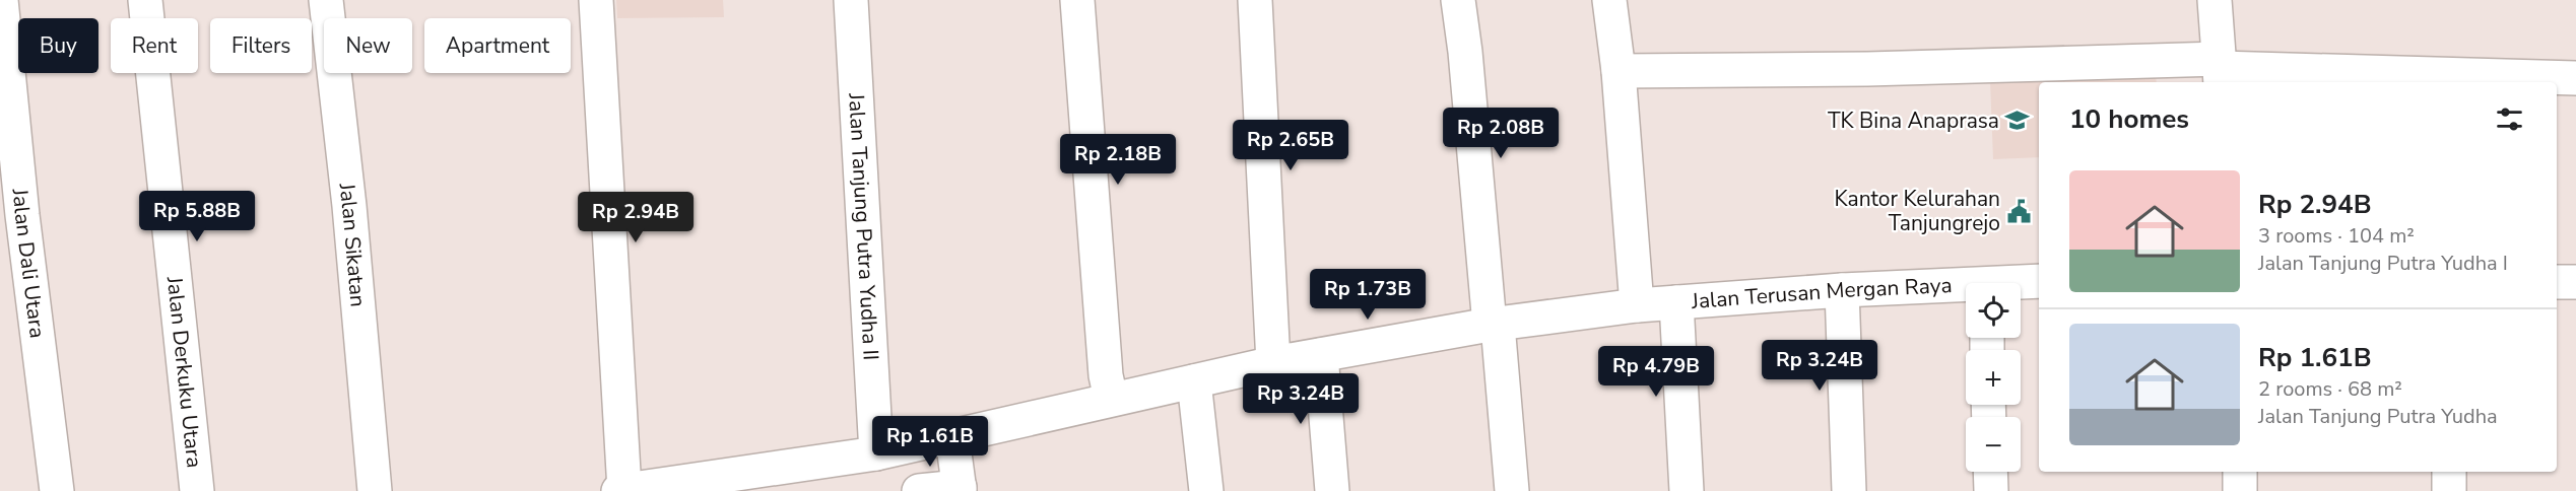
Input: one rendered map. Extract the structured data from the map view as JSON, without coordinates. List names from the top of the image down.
{
  "streets": {
    "street": [
      "Jalan Tanjung Putra Yudha II",
      "Jalan Sikatan",
      "Jalan Dali Utara",
      "Jalan Terusan Mergan Raya",
      "Jalan Derkuku Utara"
    ]
  },
  "crossings": [
    ["Jalan Tanjung Putra Yudha II", "Jalan Terusan Mergan Raya"]
  ],
  "places": {
    "school or university": ["TK Bina Anaprasa"],
    "public building": ["Kantor Kelurahan Tanjungrejo"]
  },
  "page": {
    "chip": [
      "Buy",
      "Rent",
      "Filters",
      "New",
      "Apartment"
    ],
    "heading": "10 homes",
    "price": [
      "Rp 2.08B",
      "Rp 2.65B",
      "Rp 2.18B",
      "Rp 5.88B",
      "Rp 2.94B",
      "Rp 1.73B",
      "Rp 3.24B",
      "Rp 4.79B",
      "Rp 3.24B",
      "Rp 1.61B"
    ],
    "list": [
      {
        "name": "Rp 2.94B",
        "note": "3 rooms · 104 m² · Jalan Tanjung Putra Yudha I"
      },
      {
        "name": "Rp 1.61B",
        "note": "2 rooms · 68 m² · Jalan Tanjung Putra Yudha"
      }
    ],
    "map_buttons": ["+", "−"]
  }
}
